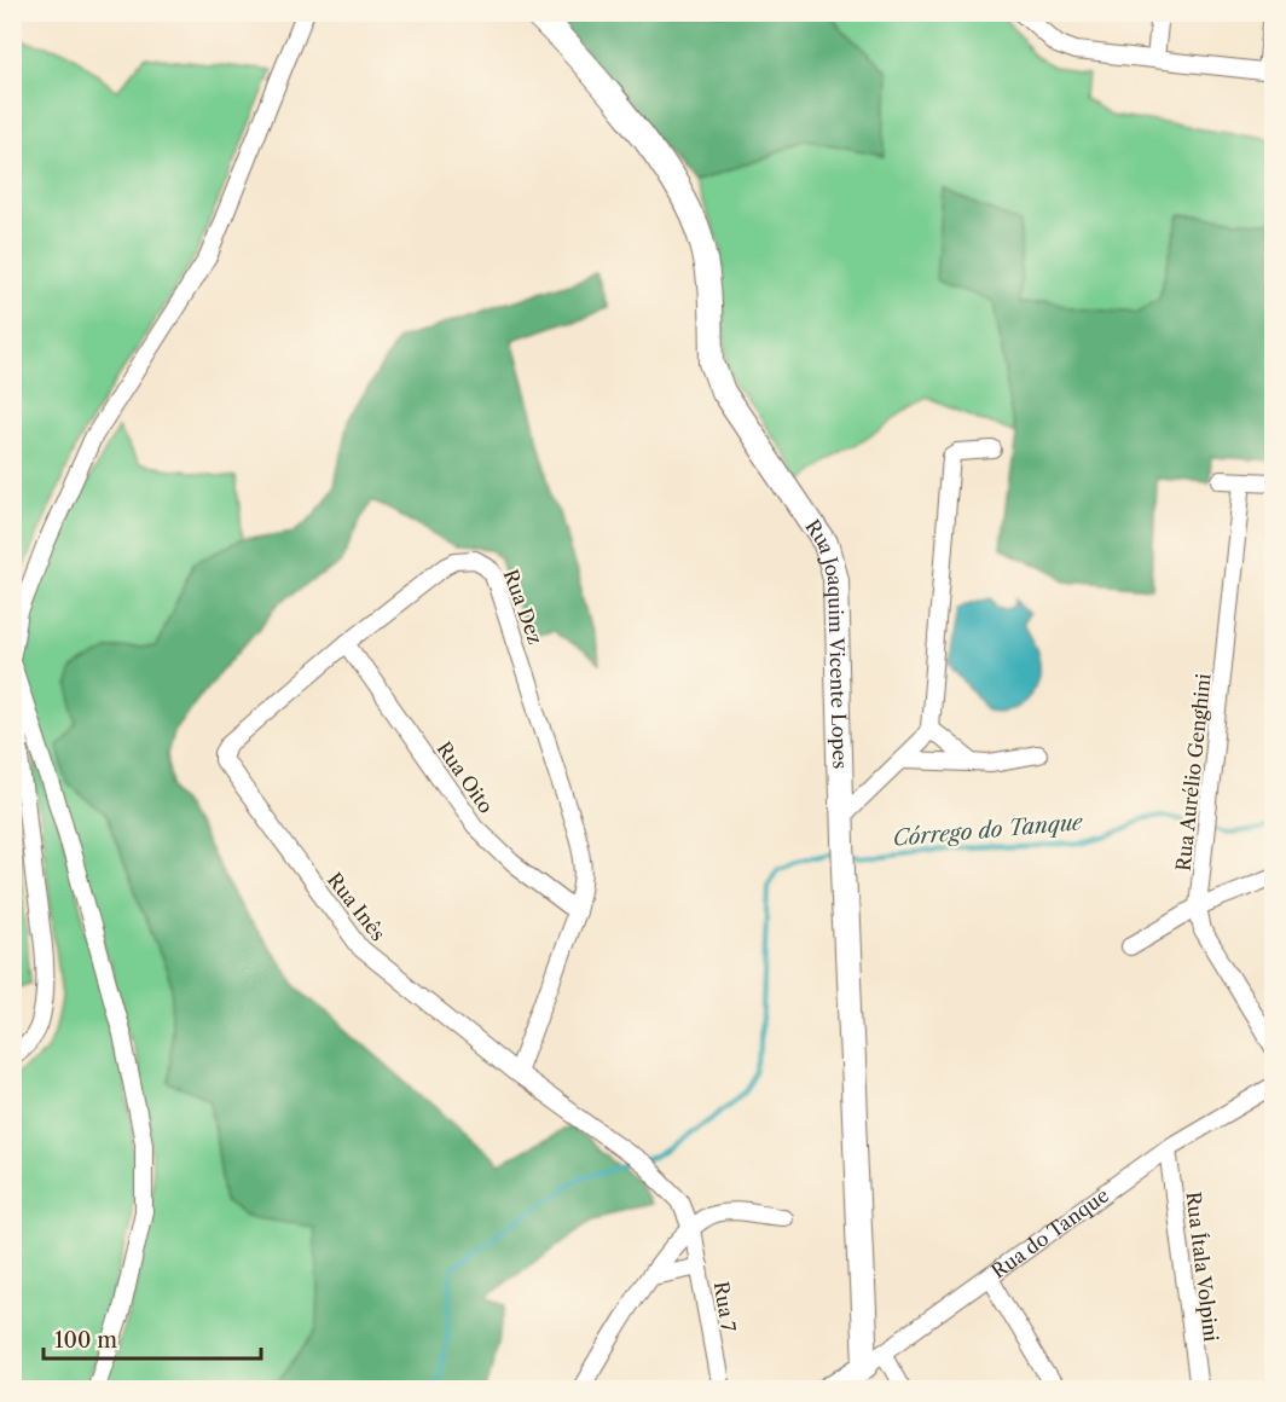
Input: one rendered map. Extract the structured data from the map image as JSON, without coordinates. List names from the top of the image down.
{
  "streets": {
    "street": [
      "Rua Dez",
      "Rua Joaquim Vicente Lopes",
      "Rua Aurélio Genghini",
      "Rua Oito",
      "Rua Inês",
      "Rua do Tanque",
      "Rua Ítala Volpini",
      "Rua 7"
    ]
  },
  "crossings": [
    ["Rua Dez", "Rua Oito"],
    ["Rua Dez", "Rua Inês"],
    ["Rua Joaquim Vicente Lopes", "Rua do Tanque"],
    ["Rua Inês", "Rua 7"],
    ["Rua do Tanque", "Rua Ítala Volpini"]
  ],
  "water": ["Córrego do Tanque"],
  "scale_bar": "100 m"
}
